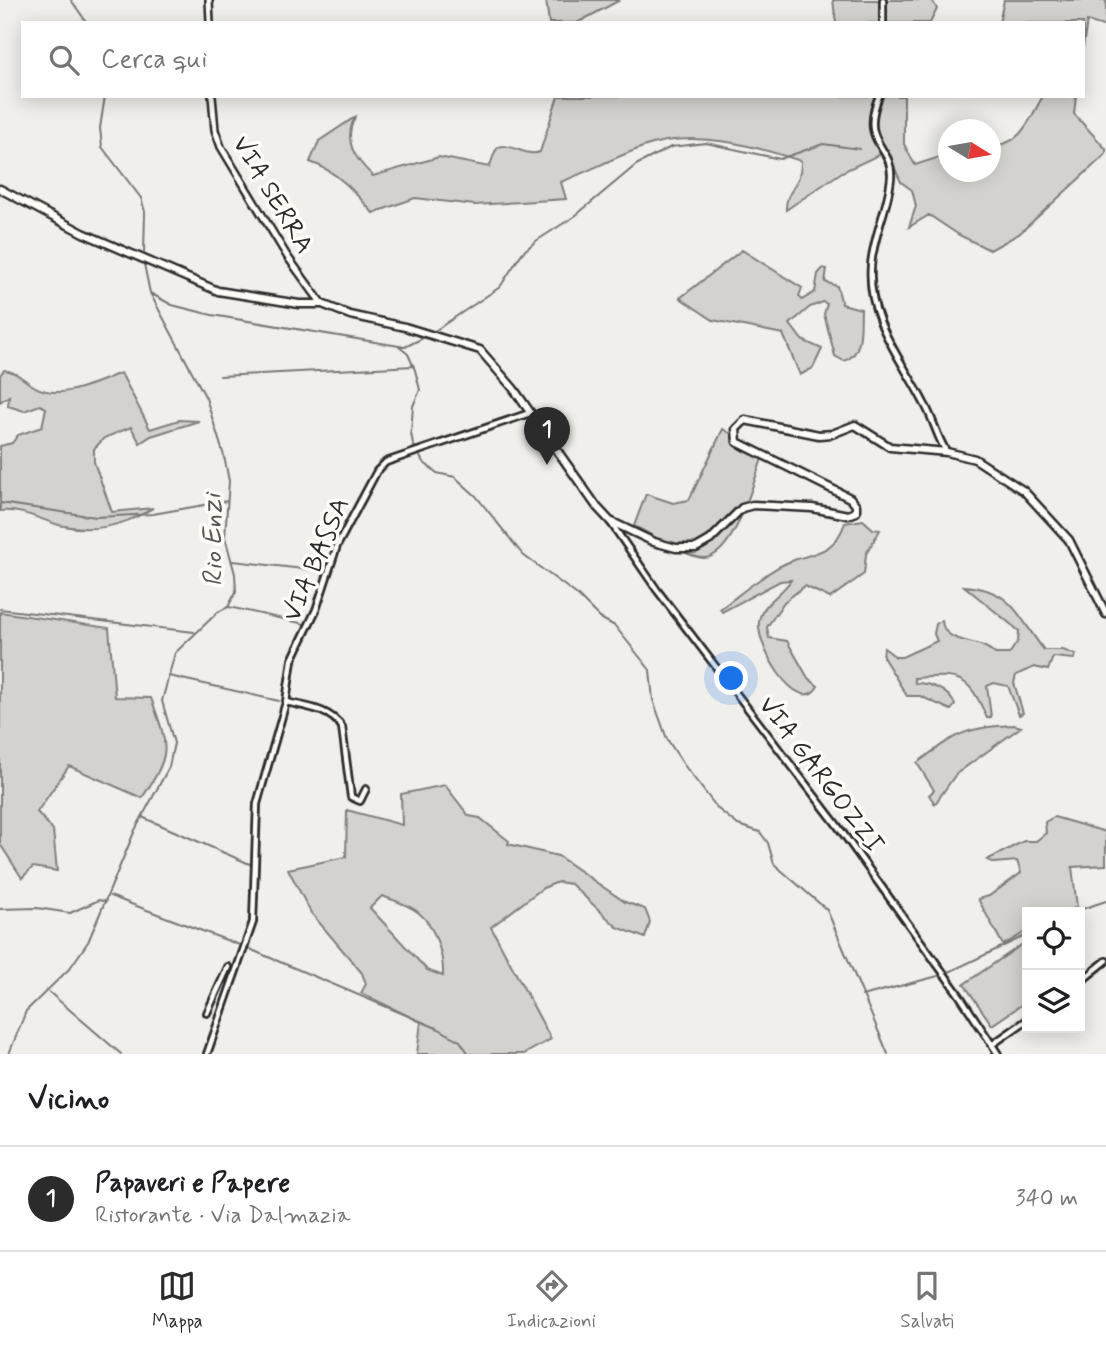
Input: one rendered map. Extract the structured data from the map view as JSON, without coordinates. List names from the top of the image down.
{
  "streets": {
    "street": ["VIA SERRA", "VIA BASSA", "VIA GARGOZZI"]
  },
  "water": ["Rio Enzi"],
  "north": "right",
  "page": {
    "search": "Cerca qui",
    "pins": "1",
    "heading": "Vicino",
    "list": [
      {
        "mark": "1",
        "name": "Papaveri e Papere",
        "note": "Ristorante · Via Dalmazia",
        "value": "340 m"
      }
    ],
    "nav": ["Mappa", "Indicazioni", "Salvati"]
  }
}
